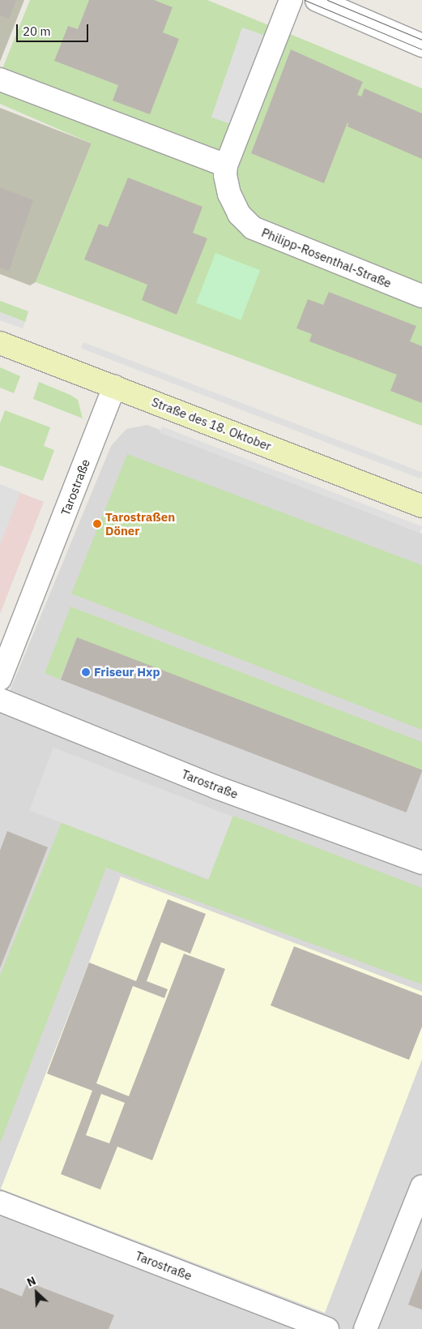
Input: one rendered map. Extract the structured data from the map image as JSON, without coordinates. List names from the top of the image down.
{
  "streets": {
    "main road": ["Straße des 18. Oktober"],
    "street": ["Philipp-Rosenthal-Straße", "Tarostraße"]
  },
  "crossings": [
    ["Straße des 18. Oktober", "Tarostraße"]
  ],
  "places": ["Tarostraßen Döner", "Friseur Hxp"],
  "scale_bar": "20 m",
  "north": "top left"
}
